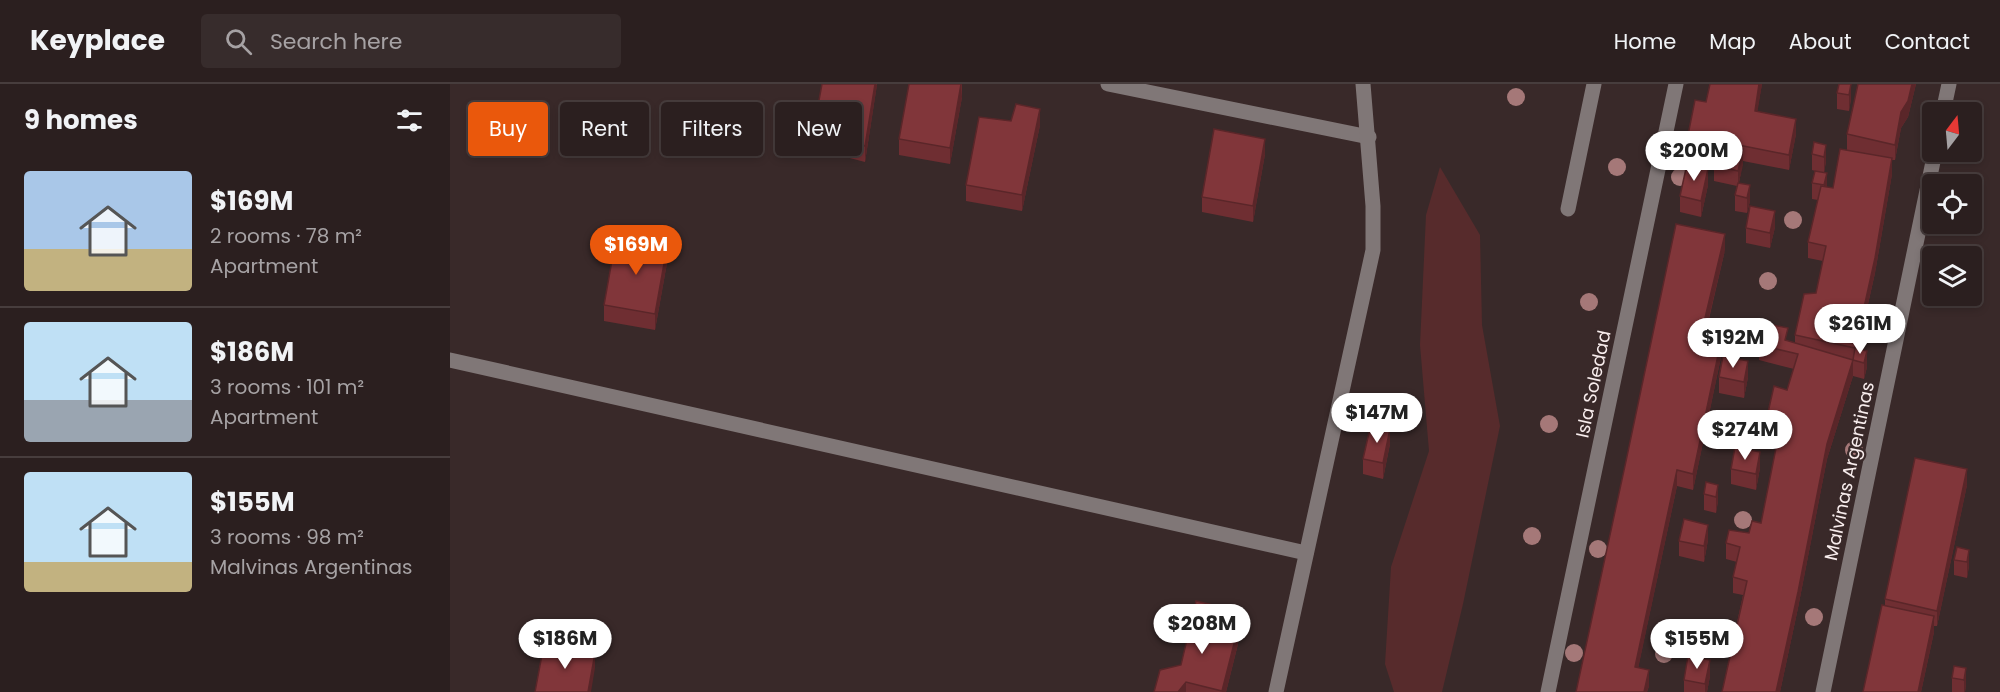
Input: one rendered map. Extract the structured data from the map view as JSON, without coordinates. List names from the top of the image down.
{
  "streets": {
    "street": ["Isla Soledad", "Malvinas Argentinas"]
  },
  "north": "top",
  "page": {
    "header": "Keyplace",
    "search": "Search here",
    "nav": [
      "Home",
      "Map",
      "About",
      "Contact"
    ],
    "heading": "9 homes",
    "chip": [
      "Buy",
      "Rent",
      "Filters",
      "New"
    ],
    "price": [
      "$200M",
      "$169M",
      "$261M",
      "$192M",
      "$147M",
      "$274M",
      "$208M",
      "$186M",
      "$155M"
    ],
    "list": [
      {
        "name": "$169M",
        "note": "2 rooms · 78 m² · Apartment"
      },
      {
        "name": "$186M",
        "note": "3 rooms · 101 m² · Apartment"
      },
      {
        "name": "$155M",
        "note": "3 rooms · 98 m² · Malvinas Argentinas"
      }
    ]
  }
}
